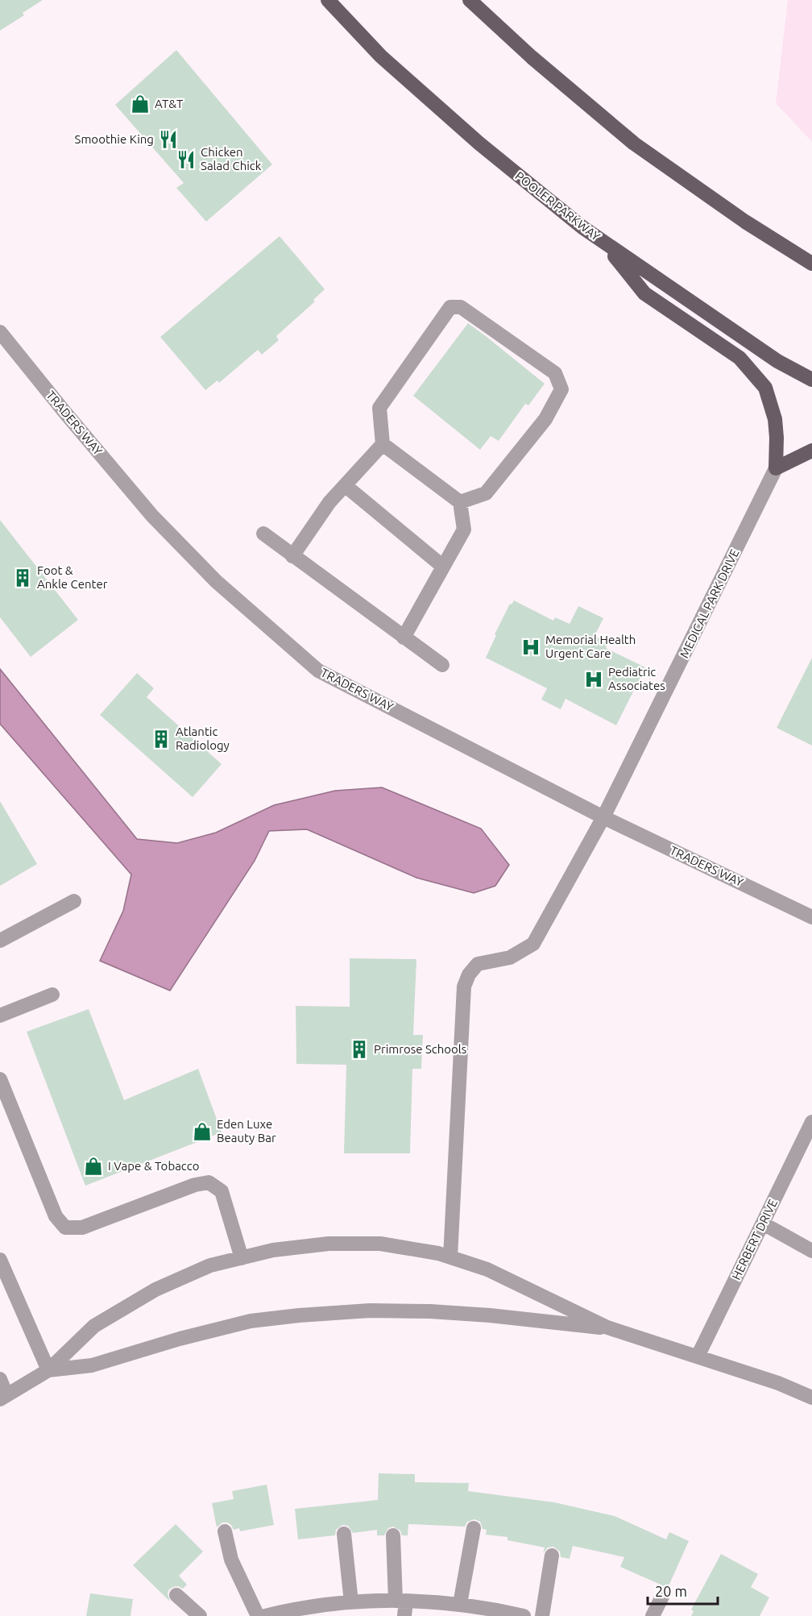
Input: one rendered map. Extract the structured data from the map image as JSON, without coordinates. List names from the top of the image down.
{
  "streets": {
    "main road": ["POOLER PARKWAY"],
    "street": ["TRADERS WAY", "MEDICAL PARK DRIVE", "HERBERT DRIVE"]
  },
  "crossings": [
    ["TRADERS WAY", "MEDICAL PARK DRIVE"]
  ],
  "places": {
    "shop": ["AT&T", "Eden Luxe Beauty Bar", "I Vape & Tobacco"],
    "restaurant": ["Smoothie King", "Chicken Salad Chick"],
    "building": ["Foot & Ankle Center", "Atlantic Radiology", "Primrose Schools"],
    "hospital": ["Memorial Health Urgent Care", "Pediatric Associates"]
  },
  "scale_bar": "20 m"
}
